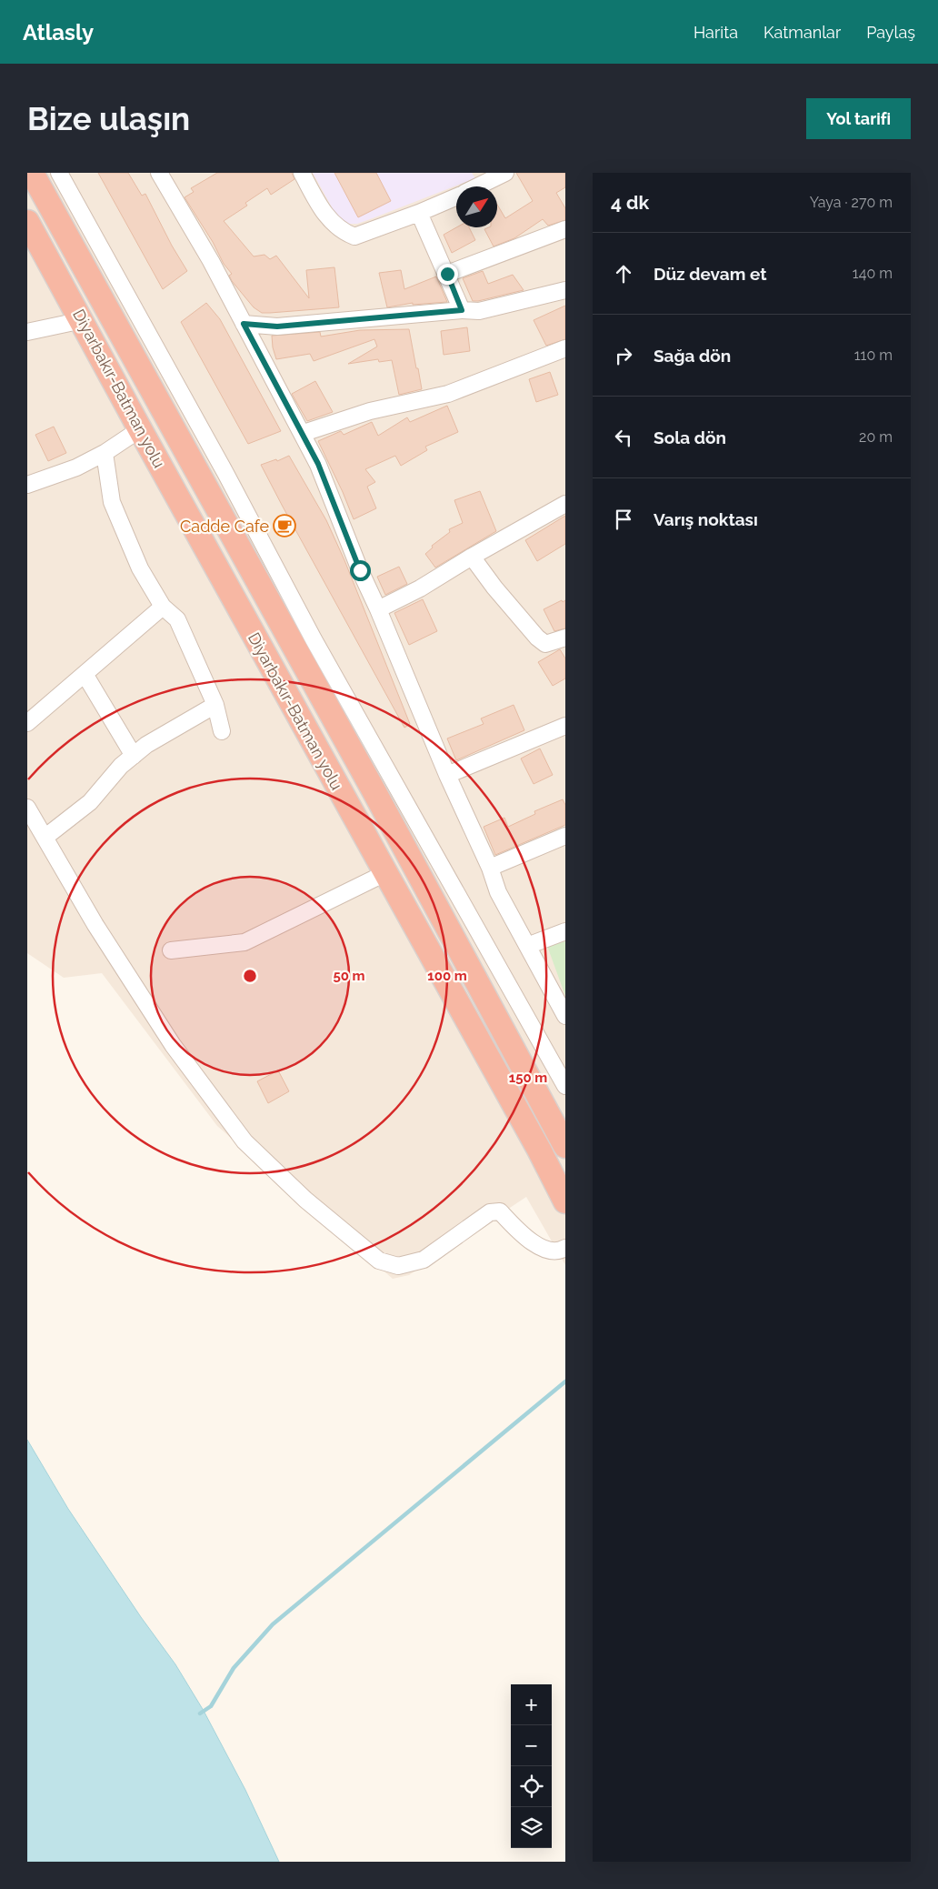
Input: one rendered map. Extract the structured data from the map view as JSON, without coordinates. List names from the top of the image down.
{
  "streets": {
    "highway": ["Diyarbakır-Batman yolu"]
  },
  "places": {
    "cafe": ["Cadde Cafe"]
  },
  "north": "top right",
  "page": {
    "header": "Atlasly",
    "nav": ["Harita", "Katmanlar", "Paylaş"],
    "buttons": "Yol tarifi",
    "title": "Bize ulaşın",
    "heading": ["4 dk", "Yaya · 270 m"],
    "list": [
      ["Düz devam et", "140 m"],
      ["Sağa dön", "110 m"],
      ["Sola dön", "20 m"],
      "Varış noktası"
    ],
    "map_buttons": ["+", "−"]
  },
  "rings": ["50 m", "100 m", "150 m"]
}
